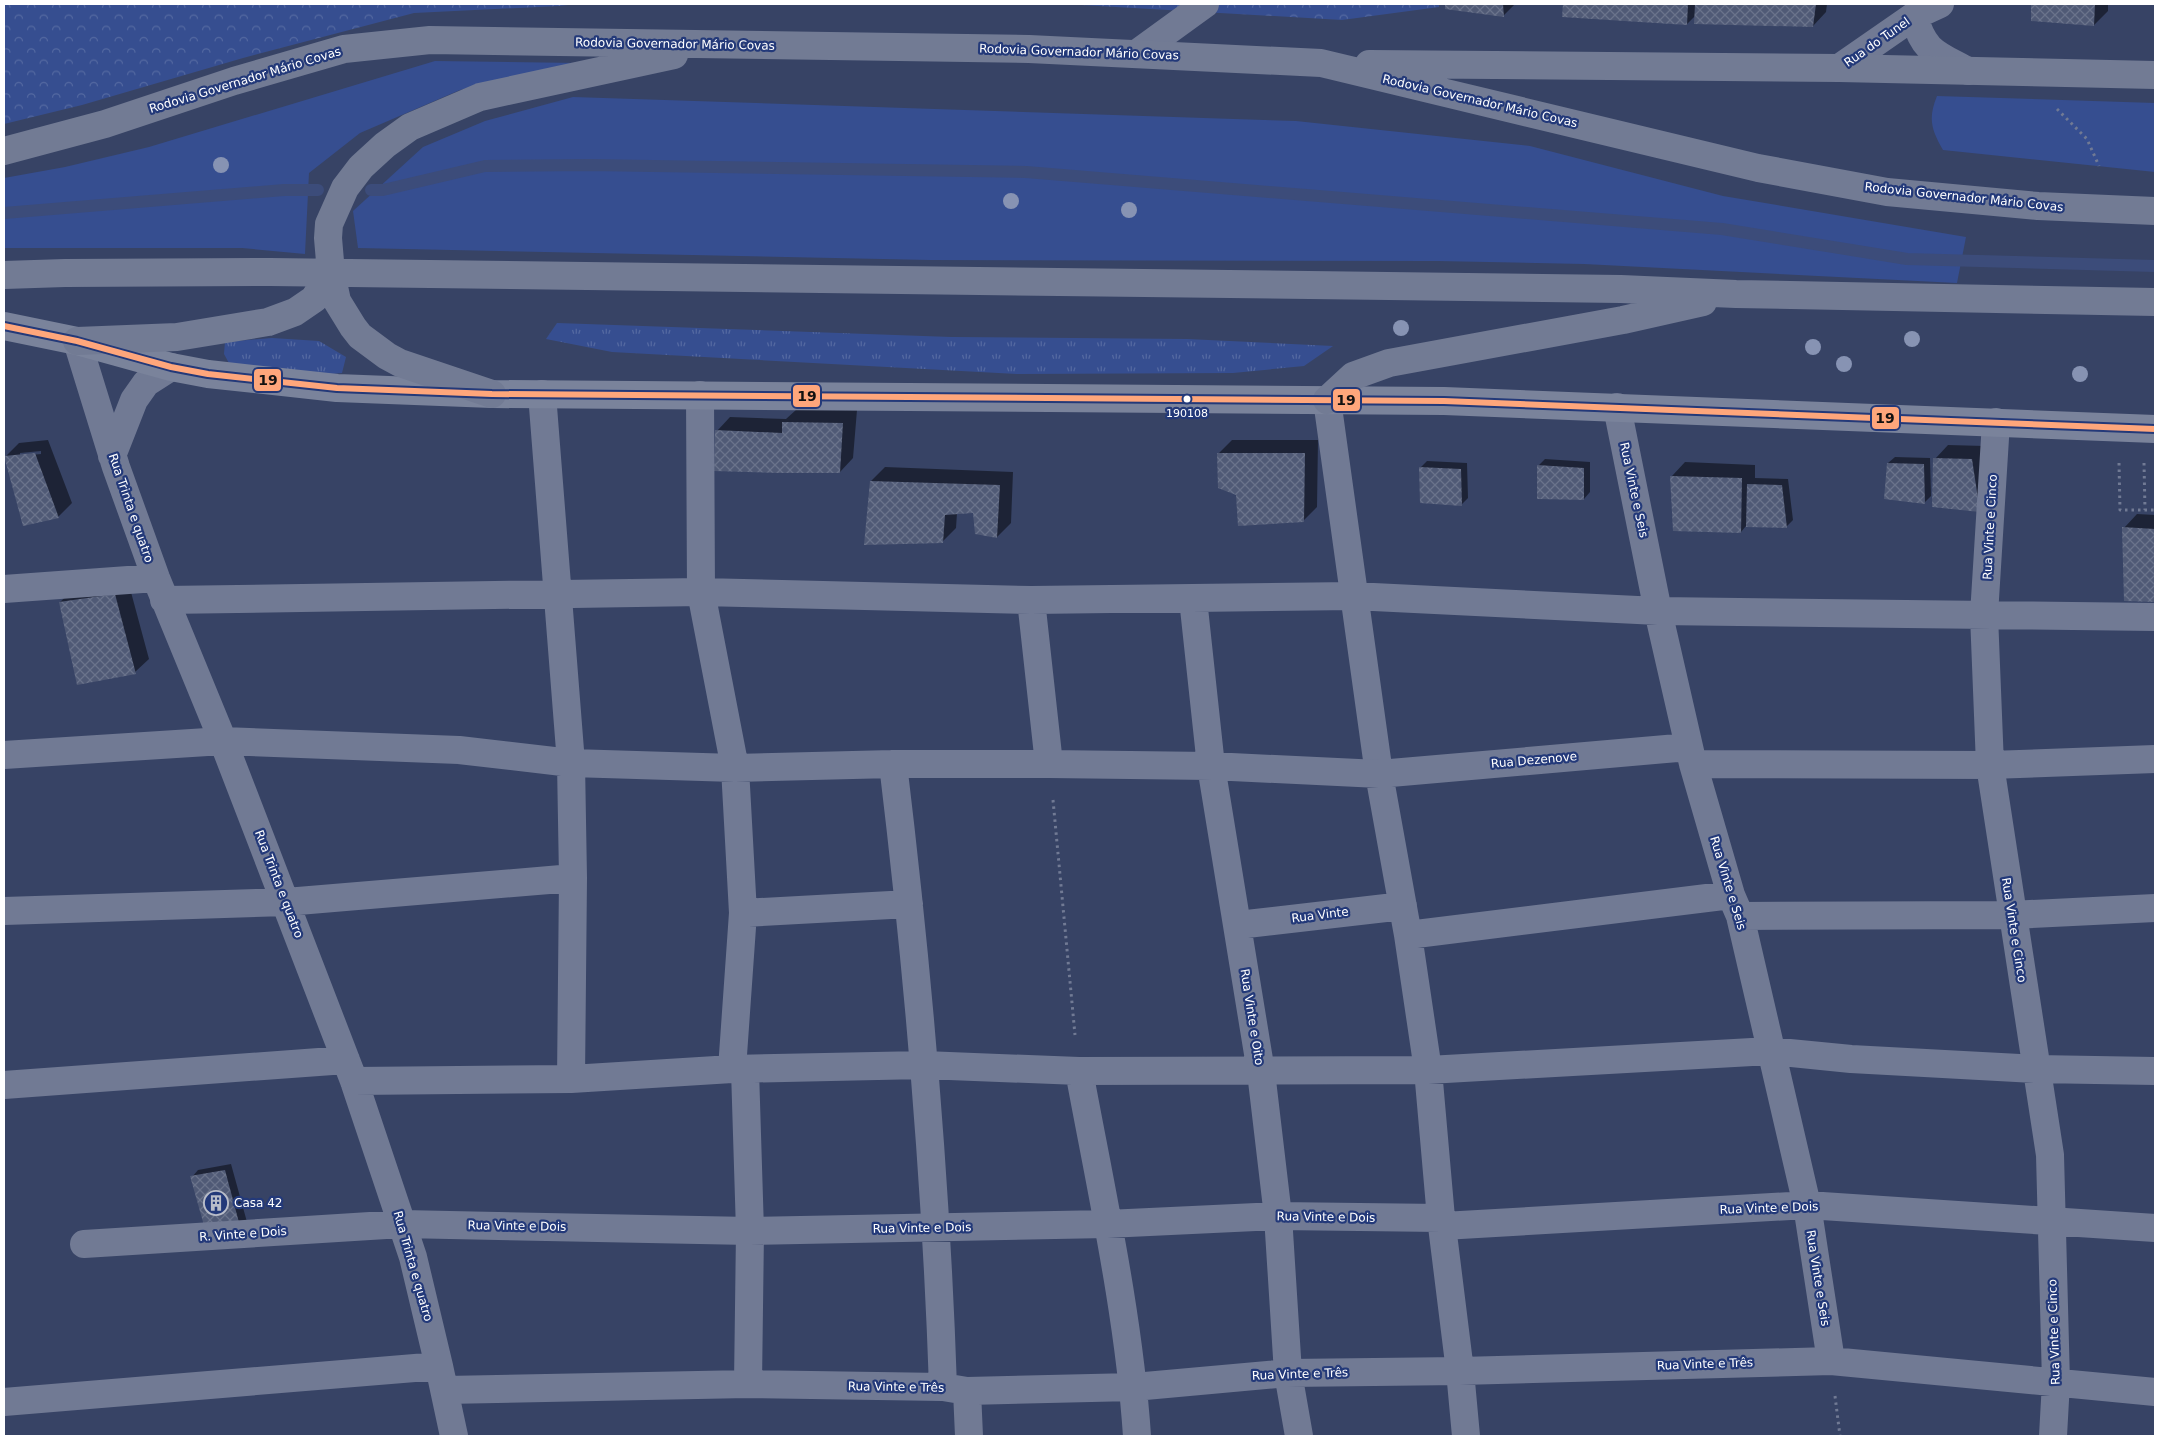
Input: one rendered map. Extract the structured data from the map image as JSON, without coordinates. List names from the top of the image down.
{
  "streets": {
    "highway": ["Rodovia Governador Mário Covas"],
    "street": [
      "Rua do Tunel",
      "Rua Vinte e Seis",
      "Rua Trinta e quatro",
      "Rua Vinte e Cinco",
      "Rua Dezenove",
      "Rua Vinte",
      "Rua Vinte e Oito",
      "Rua Vinte e Dois",
      "R. Vinte e Dois",
      "Rua Vinte e Três"
    ]
  },
  "crossings": [
    ["Rua Vinte e Seis", "Rua Dezenove"],
    ["Rua Vinte e Seis", "Rua Vinte e Dois"],
    ["Rua Vinte e Seis", "Rua Vinte e Três"],
    ["Rua Trinta e quatro", "Rua Dezenove"],
    ["Rua Trinta e quatro", "Rua Vinte e Dois"],
    ["Rua Trinta e quatro", "R. Vinte e Dois"],
    ["Rua Trinta e quatro", "Rua Vinte e Três"],
    ["Rua Vinte e Cinco", "Rua Dezenove"],
    ["Rua Vinte e Cinco", "Rua Vinte e Dois"],
    ["Rua Vinte e Cinco", "Rua Vinte e Três"],
    ["Rua Dezenove", "Rua Vinte e Oito"],
    ["Rua Vinte", "Rua Vinte e Oito"],
    ["Rua Vinte e Oito", "Rua Vinte e Dois"],
    ["Rua Vinte e Oito", "Rua Vinte e Três"],
    ["Rua Vinte e Dois", "R. Vinte e Dois"]
  ],
  "places": {
    "other": ["190108"],
    "building": ["Casa 42"]
  },
  "lines": ["transit line 19"]
}
